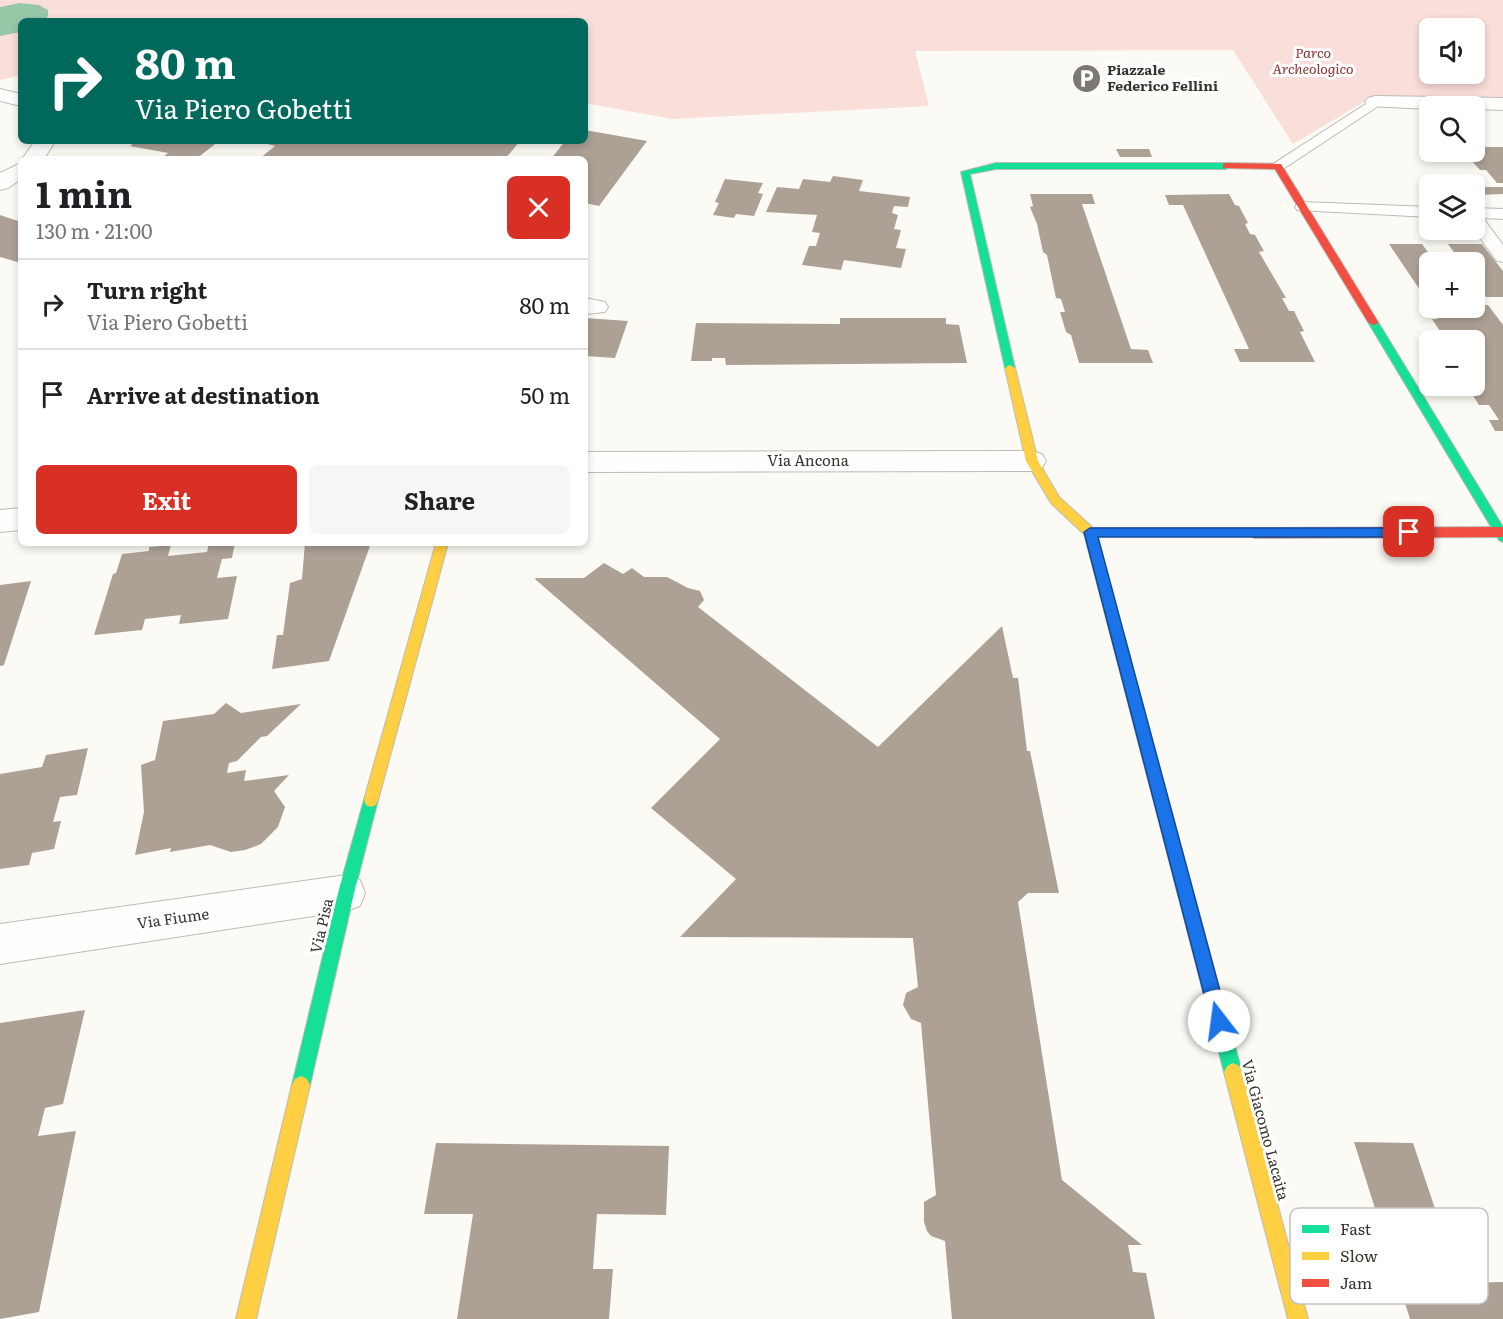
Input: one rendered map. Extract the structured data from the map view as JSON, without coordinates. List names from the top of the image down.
{
  "streets": {
    "street": [
      "Via Ancona",
      "Via Fiume",
      "Via Pisa",
      "Via Giacomo Lacaita"
    ]
  },
  "crossings": [
    ["Via Fiume", "Via Pisa"]
  ],
  "parks": ["Parco Archeologico"],
  "places": {
    "parking": ["Piazzale Federico Fellini"]
  },
  "legend": ["Fast", "Slow", "Jam"],
  "page": {
    "map_buttons": ["+", "−"],
    "turn": ["80 m", "Via Piero Gobetti"],
    "heading": ["1 min", "130 m · 21:00"],
    "list": [
      {
        "name": "Turn right",
        "note": "Via Piero Gobetti",
        "value": "80 m"
      },
      {
        "name": "Arrive at destination",
        "value": "50 m"
      }
    ],
    "buttons": ["Exit", "Share"]
  }
}
